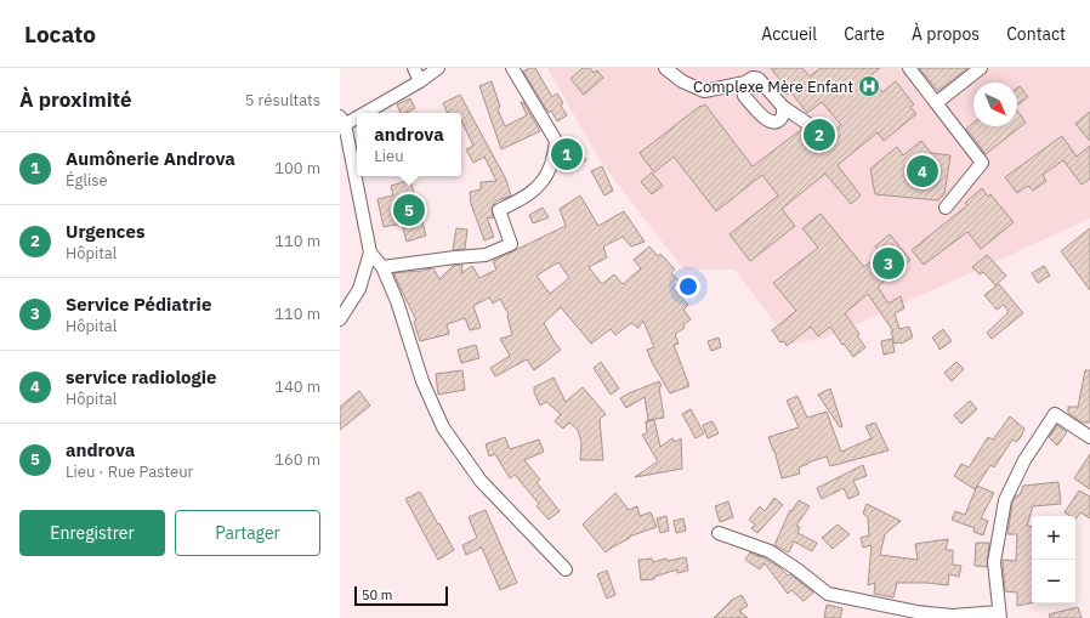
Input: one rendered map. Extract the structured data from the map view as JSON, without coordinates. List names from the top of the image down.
{
  "places": {
    "hospital": ["Complexe Mère Enfant"]
  },
  "scale_bar": "50 m",
  "north": "bottom right",
  "page": {
    "header": "Locato",
    "nav": [
      "Accueil",
      "Carte",
      "À propos",
      "Contact"
    ],
    "heading": ["À proximité", "5 résultats"],
    "popup": ["androva", "Lieu"],
    "pins": [
      "2",
      "1",
      "4",
      "5",
      "3"
    ],
    "list": [
      {
        "mark": "1",
        "name": "Aumônerie Androva",
        "note": "Église",
        "value": "100 m"
      },
      {
        "mark": "2",
        "name": "Urgences",
        "note": "Hôpital",
        "value": "110 m"
      },
      {
        "mark": "3",
        "name": "Service Pédiatrie",
        "note": "Hôpital",
        "value": "110 m"
      },
      {
        "mark": "4",
        "name": "service radiologie",
        "note": "Hôpital",
        "value": "140 m"
      },
      {
        "mark": "5",
        "name": "androva",
        "note": "Lieu · Rue Pasteur",
        "value": "160 m"
      }
    ],
    "buttons": ["Enregistrer", "Partager"],
    "map_buttons": ["+", "−"],
    "scale": "50 m"
  }
}
